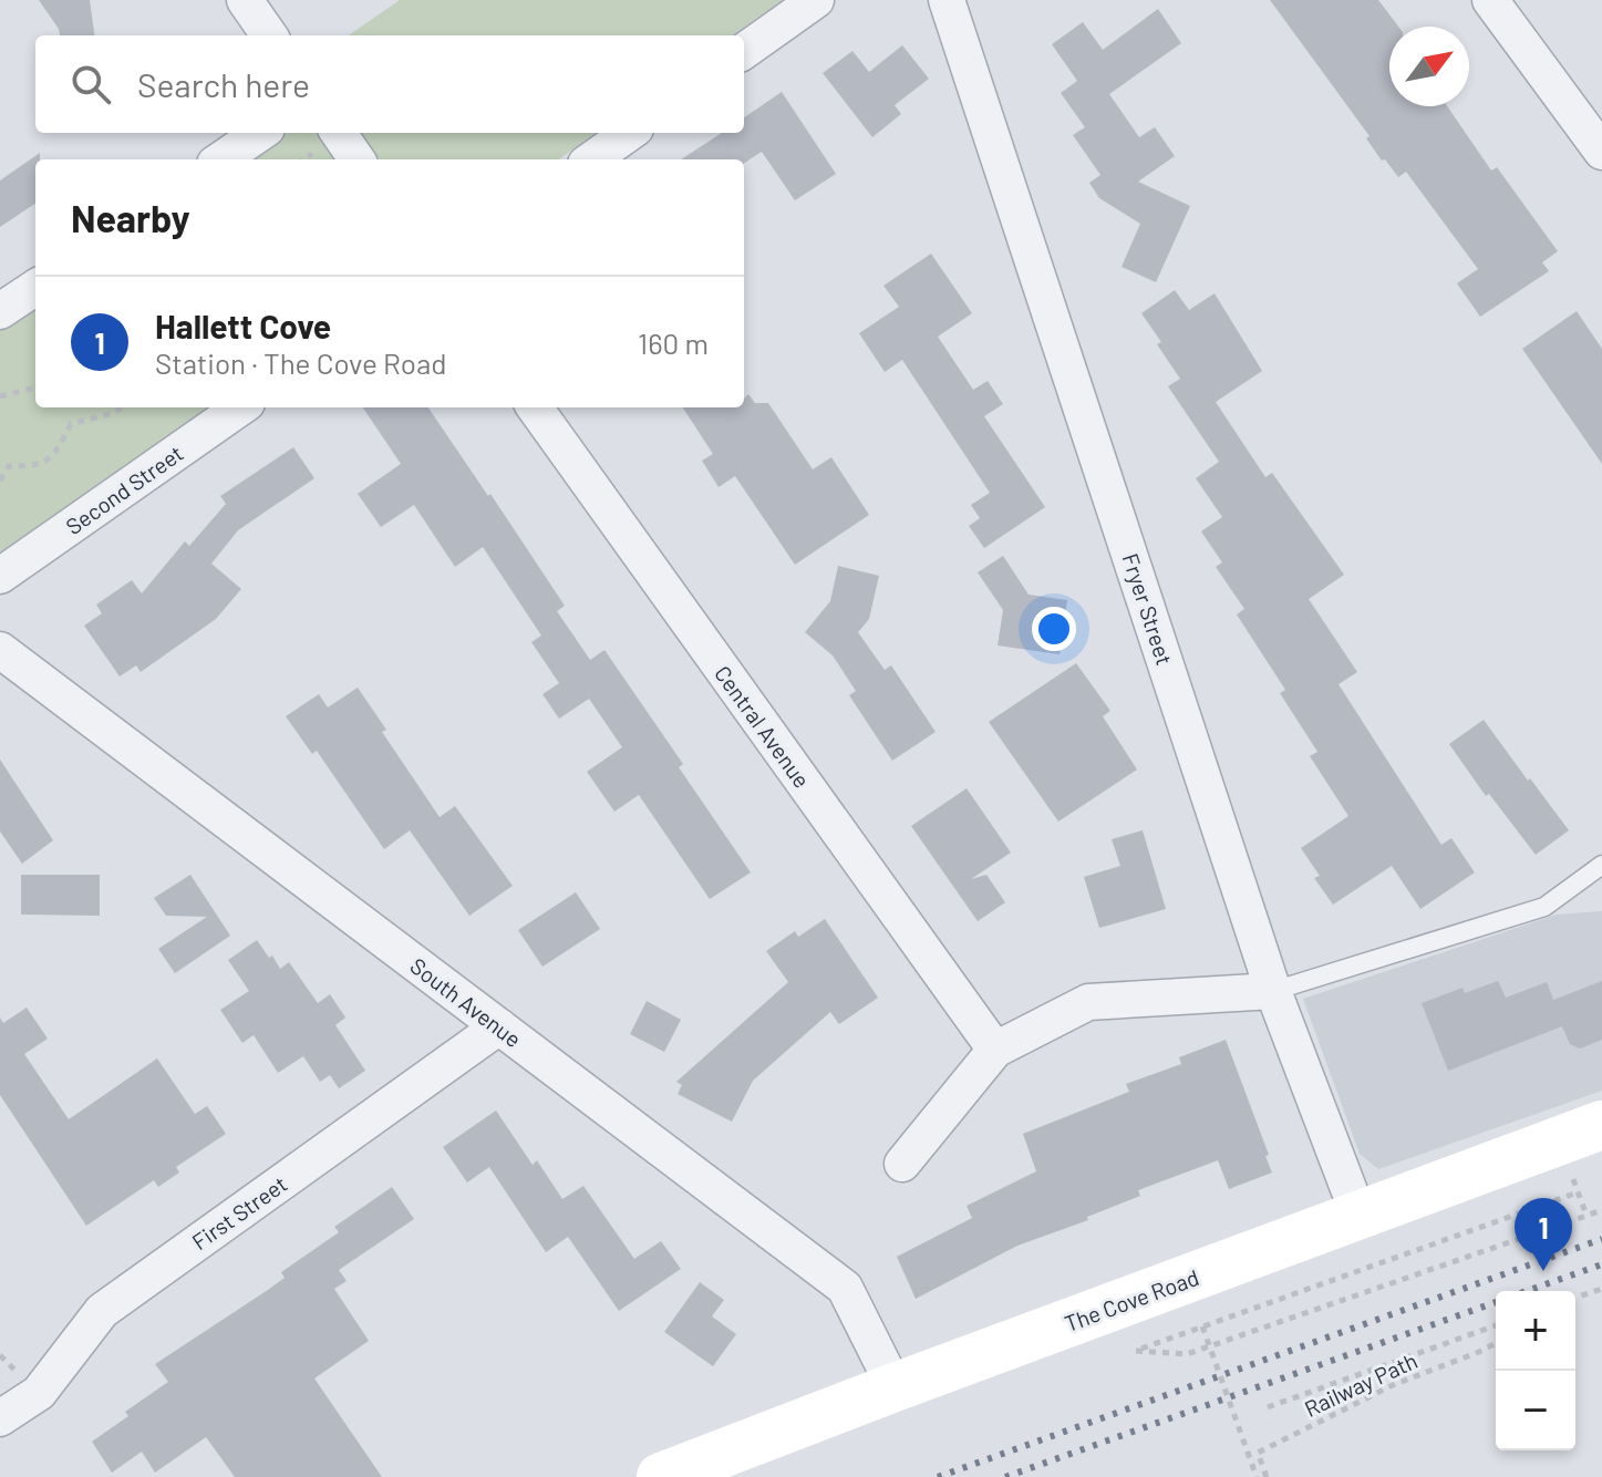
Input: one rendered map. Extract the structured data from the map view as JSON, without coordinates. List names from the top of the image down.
{
  "streets": {
    "street": [
      "Second Street",
      "Fryer Street",
      "Central Avenue",
      "South Avenue",
      "First Street",
      "The Cove Road"
    ],
    "path": ["Railway Path"]
  },
  "crossings": [
    ["Fryer Street", "The Cove Road"],
    ["South Avenue", "First Street"],
    ["South Avenue", "The Cove Road"]
  ],
  "north": "top right",
  "page": {
    "search": "Search here",
    "heading": "Nearby",
    "list": [
      {
        "mark": "1",
        "name": "Hallett Cove",
        "note": "Station · The Cove Road",
        "value": "160 m"
      }
    ],
    "pins": "1",
    "map_buttons": ["+", "−"]
  }
}
